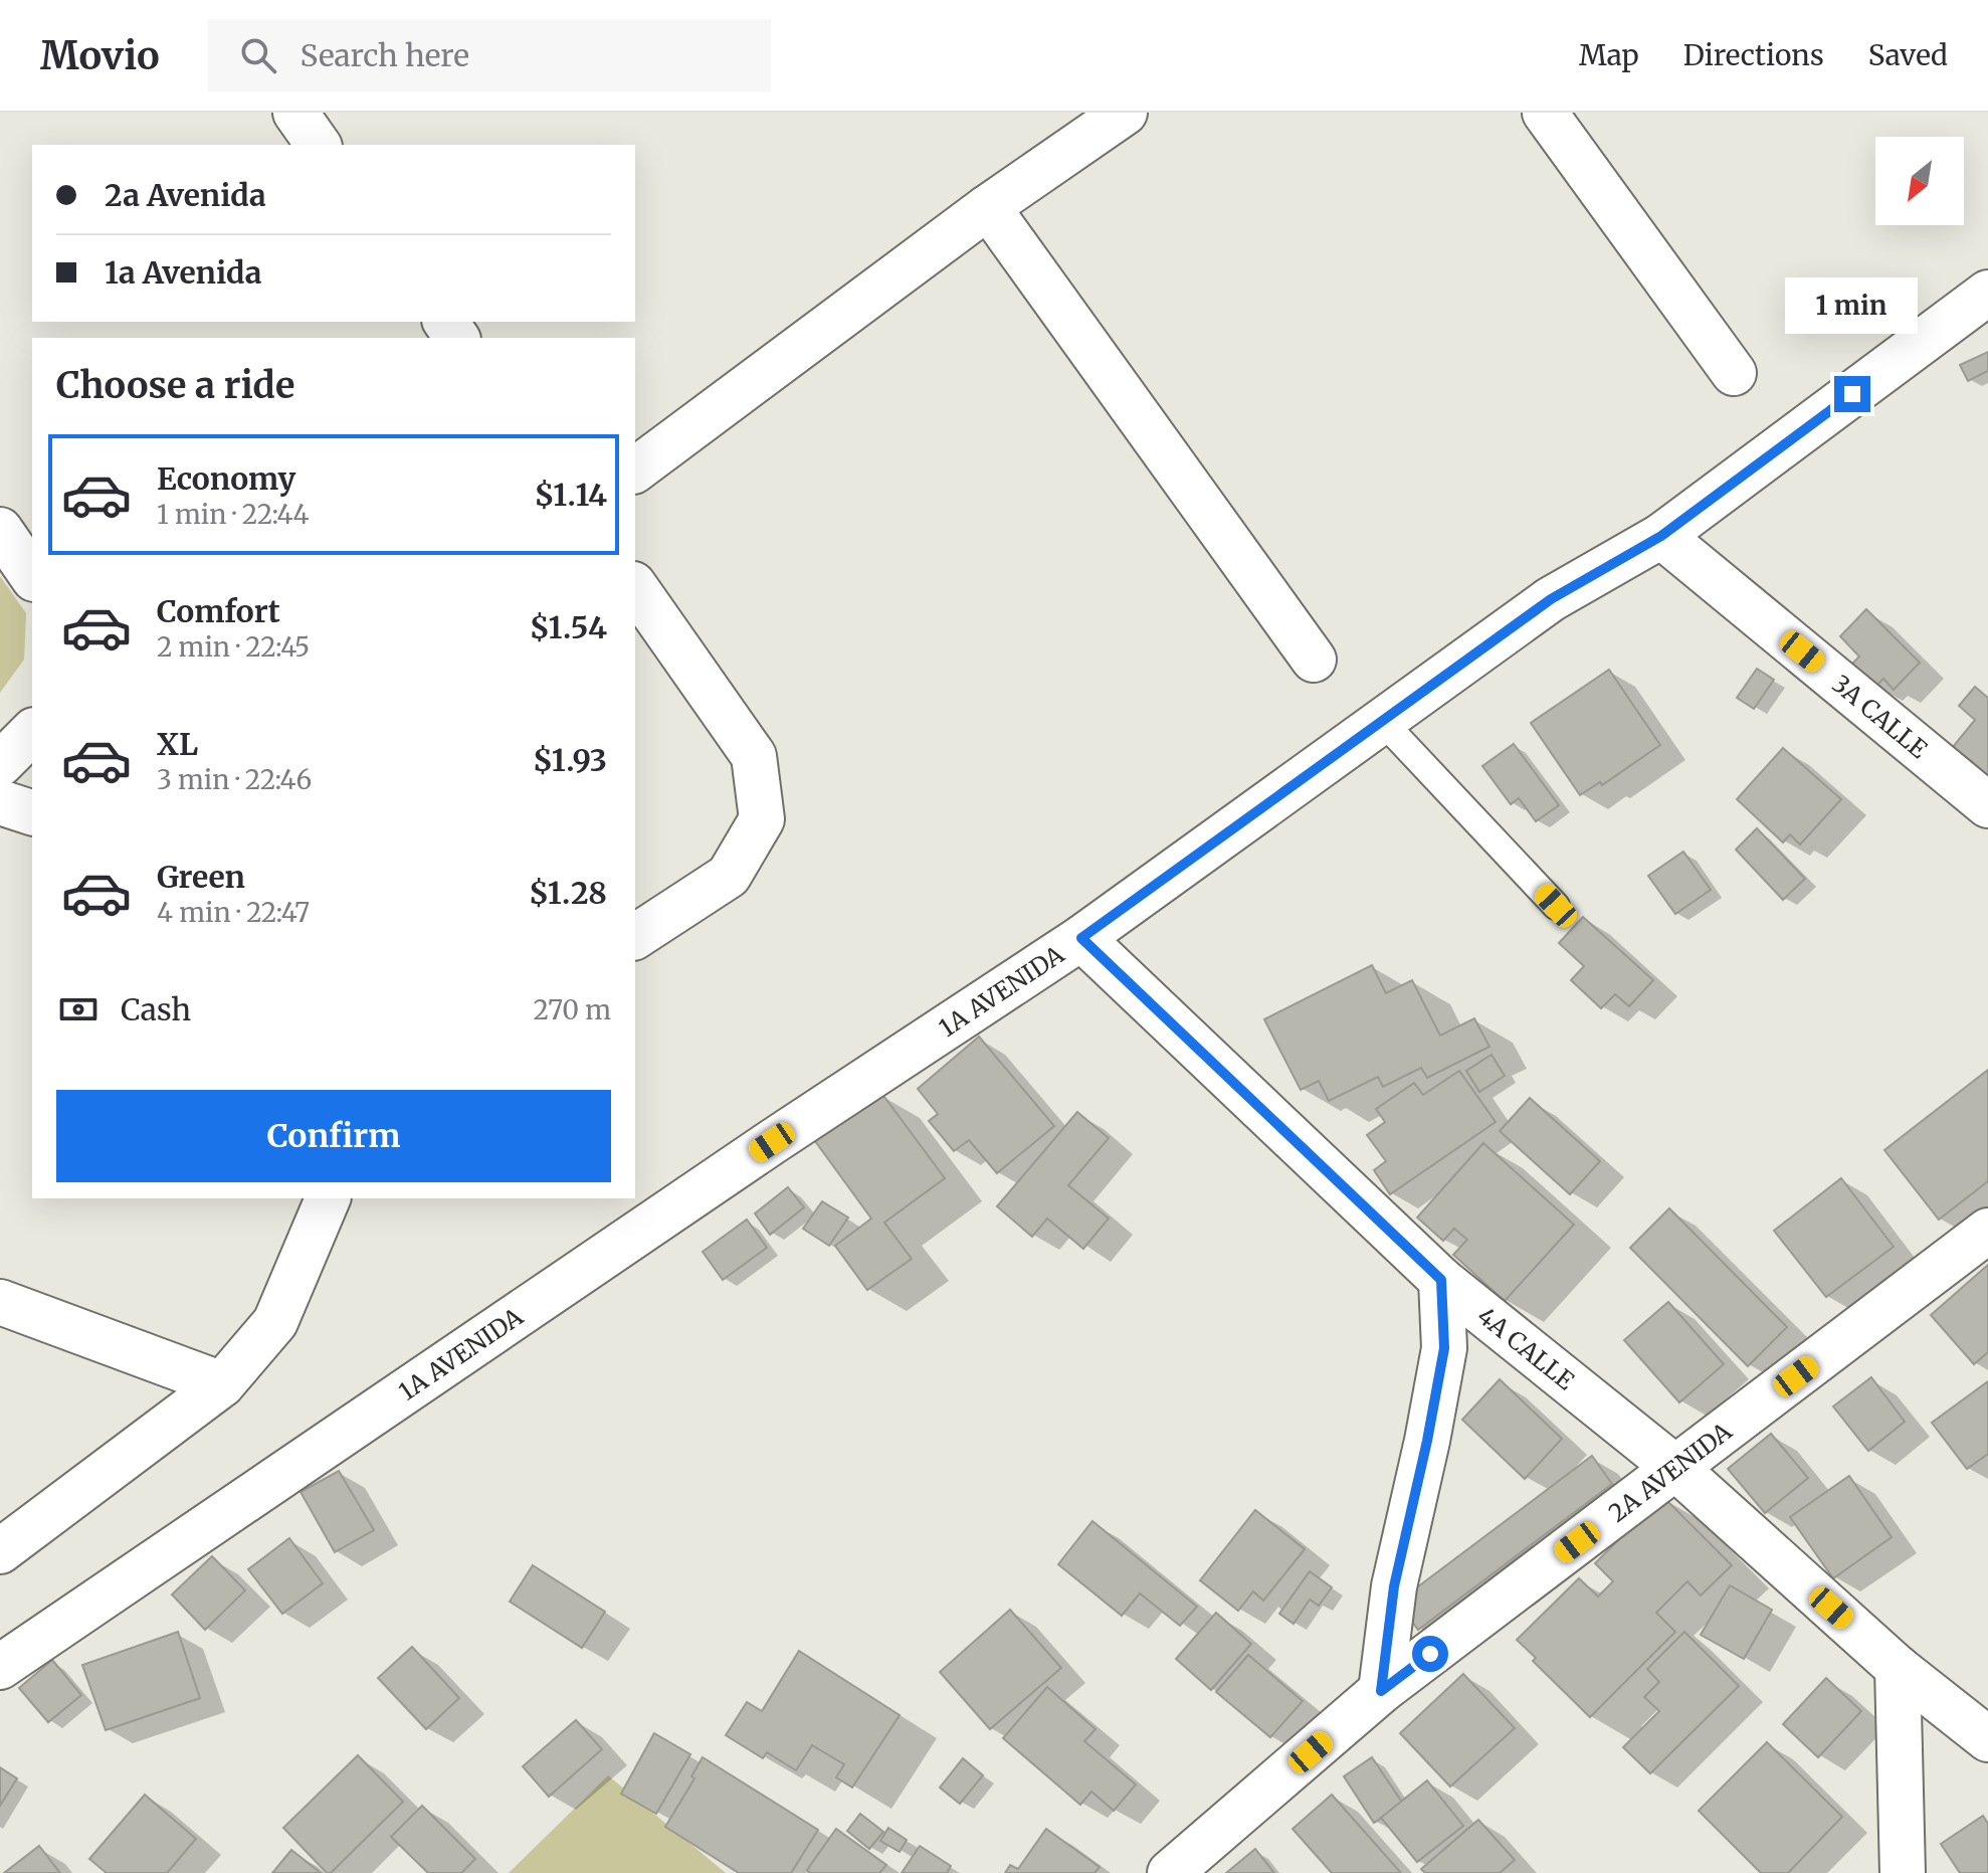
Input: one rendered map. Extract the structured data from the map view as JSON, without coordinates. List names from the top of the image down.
{
  "streets": {
    "street": [
      "3A CALLE",
      "1A AVENIDA",
      "4A CALLE",
      "2A AVENIDA"
    ]
  },
  "crossings": [
    ["3A CALLE", "1A AVENIDA"],
    ["1A AVENIDA", "4A CALLE"],
    ["4A CALLE", "2A AVENIDA"]
  ],
  "north": "bottom left",
  "page": {
    "header": "Movio",
    "search": "Search here",
    "nav": ["Map", "Directions", "Saved"],
    "banner": ["2a Avenida", "1a Avenida"],
    "bubble": "1 min",
    "heading": "Choose a ride",
    "list": [
      {
        "name": "Economy",
        "note": "1 min · 22:44",
        "value": "$1.14"
      },
      {
        "name": "Comfort",
        "note": "2 min · 22:45",
        "value": "$1.54"
      },
      {
        "name": "XL",
        "note": "3 min · 22:46",
        "value": "$1.93"
      },
      {
        "name": "Green",
        "note": "4 min · 22:47",
        "value": "$1.28"
      }
    ],
    "pay": ["Cash", "270 m"],
    "buttons": "Confirm"
  }
}
